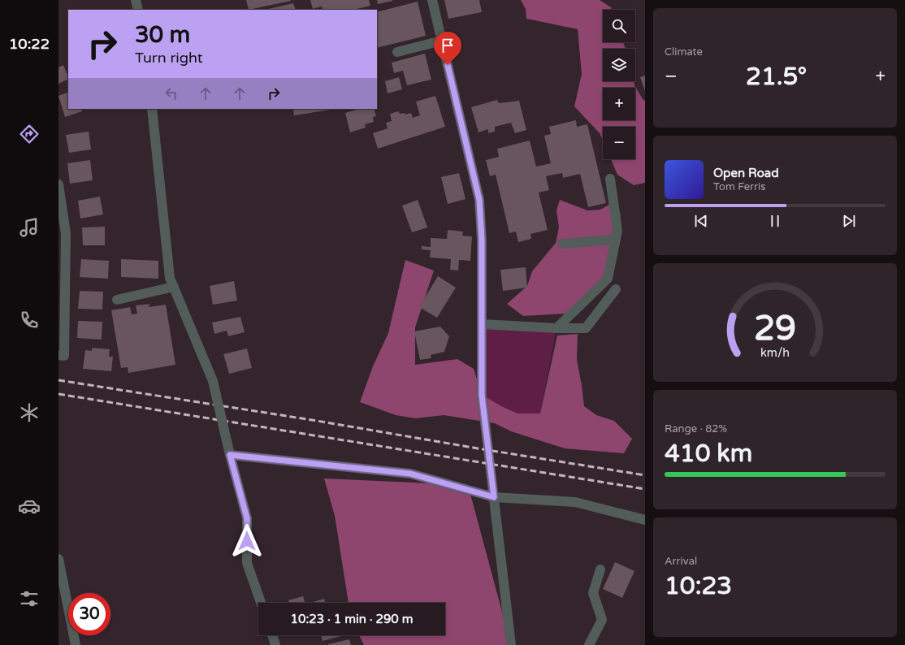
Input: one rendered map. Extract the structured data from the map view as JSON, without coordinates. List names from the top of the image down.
{
  "page": {
    "tabs": "10:22",
    "tile": [
      "Climate",
      ["Range · 82%", "410 km"],
      ["Arrival", "10:23"]
    ],
    "map_buttons": ["+", "−"],
    "turn": ["30 m", "Turn right"],
    "heat": ["−", "21.5°", "+"],
    "song": ["Open Road", "Tom Ferris"],
    "limit": "30",
    "trip": "10:23 · 1 min · 290 m",
    "gauge": ["29", "km/h"]
  }
}
